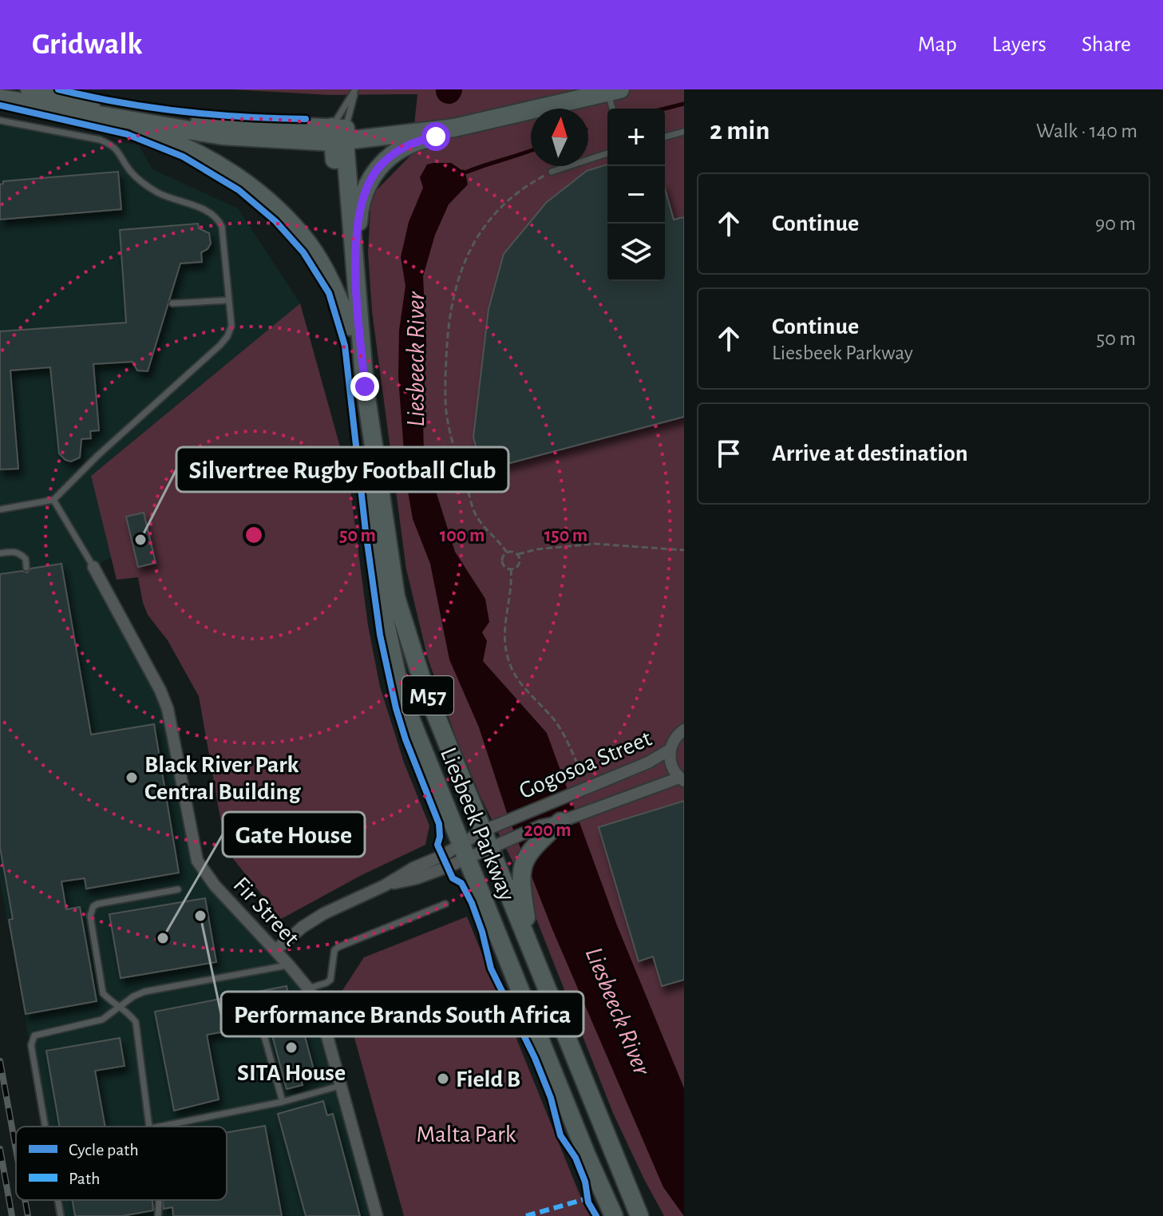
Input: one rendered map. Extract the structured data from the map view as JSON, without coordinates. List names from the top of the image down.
{
  "streets": {
    "main road": ["M57", "Liesbeek Parkway"],
    "street": ["Gogosoa Street", "Fir Street"]
  },
  "crossings": [
    ["Gogosoa Street", "Liesbeek Parkway"]
  ],
  "water": ["Liesbeeck River"],
  "parks": ["Malta Park"],
  "places": [
    "Silvertree Rugby Football Club",
    "Black River Park Central Building",
    "Performance Brands South Africa",
    "Gate House",
    "SITA House",
    "Field B"
  ],
  "legend": ["Cycle path", "Path"],
  "north": "top",
  "page": {
    "header": "Gridwalk",
    "nav": ["Map", "Layers", "Share"],
    "heading": ["2 min", "Walk · 140 m"],
    "map_buttons": ["+", "−"],
    "list": [
      ["Continue", "90 m"],
      ["Continue", "Liesbeek Parkway", "50 m"],
      "Arrive at destination"
    ]
  },
  "rings": [
    "50 m",
    "100 m",
    "150 m",
    "200 m"
  ]
}
